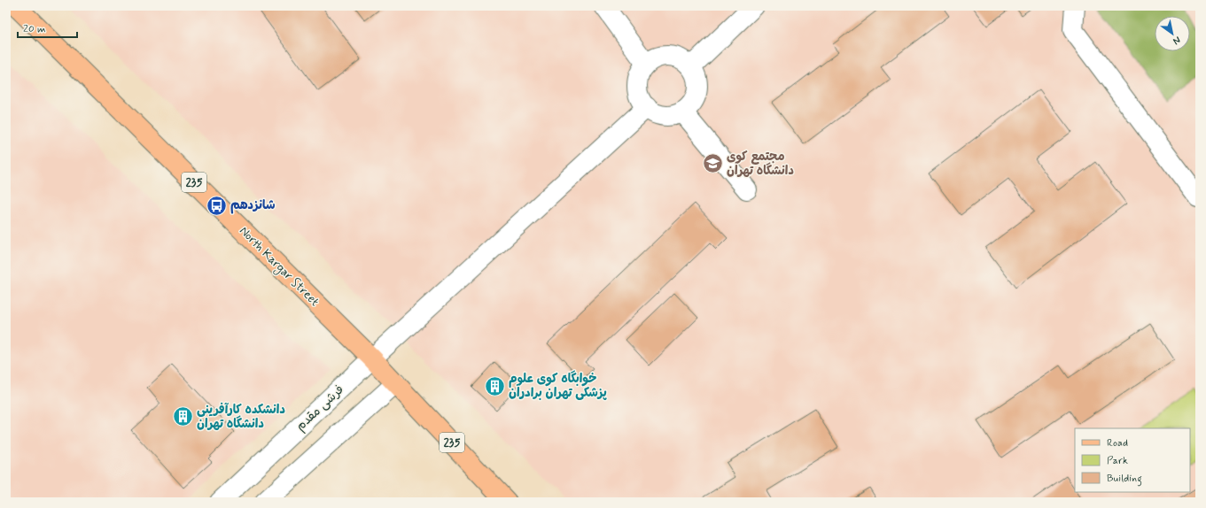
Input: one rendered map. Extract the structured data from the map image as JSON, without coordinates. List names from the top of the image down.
{
  "streets": {
    "main road": ["235", "North Kargar Street"],
    "street": ["فرشی مقدم"]
  },
  "crossings": [
    ["North Kargar Street", "فرشی مقدم"]
  ],
  "places": {
    "school or university": ["مجتمع کوی دانشگاه تهران"],
    "bus stop": ["شانزدهم"],
    "building": ["خوابگاه کوی علوم پزشکی تهران برادران", "دانشکده کارآفرینی دانشگاه تهران"]
  },
  "legend": ["Road", "Park", "Building"],
  "scale_bar": "20 m",
  "north": "bottom right"
}
